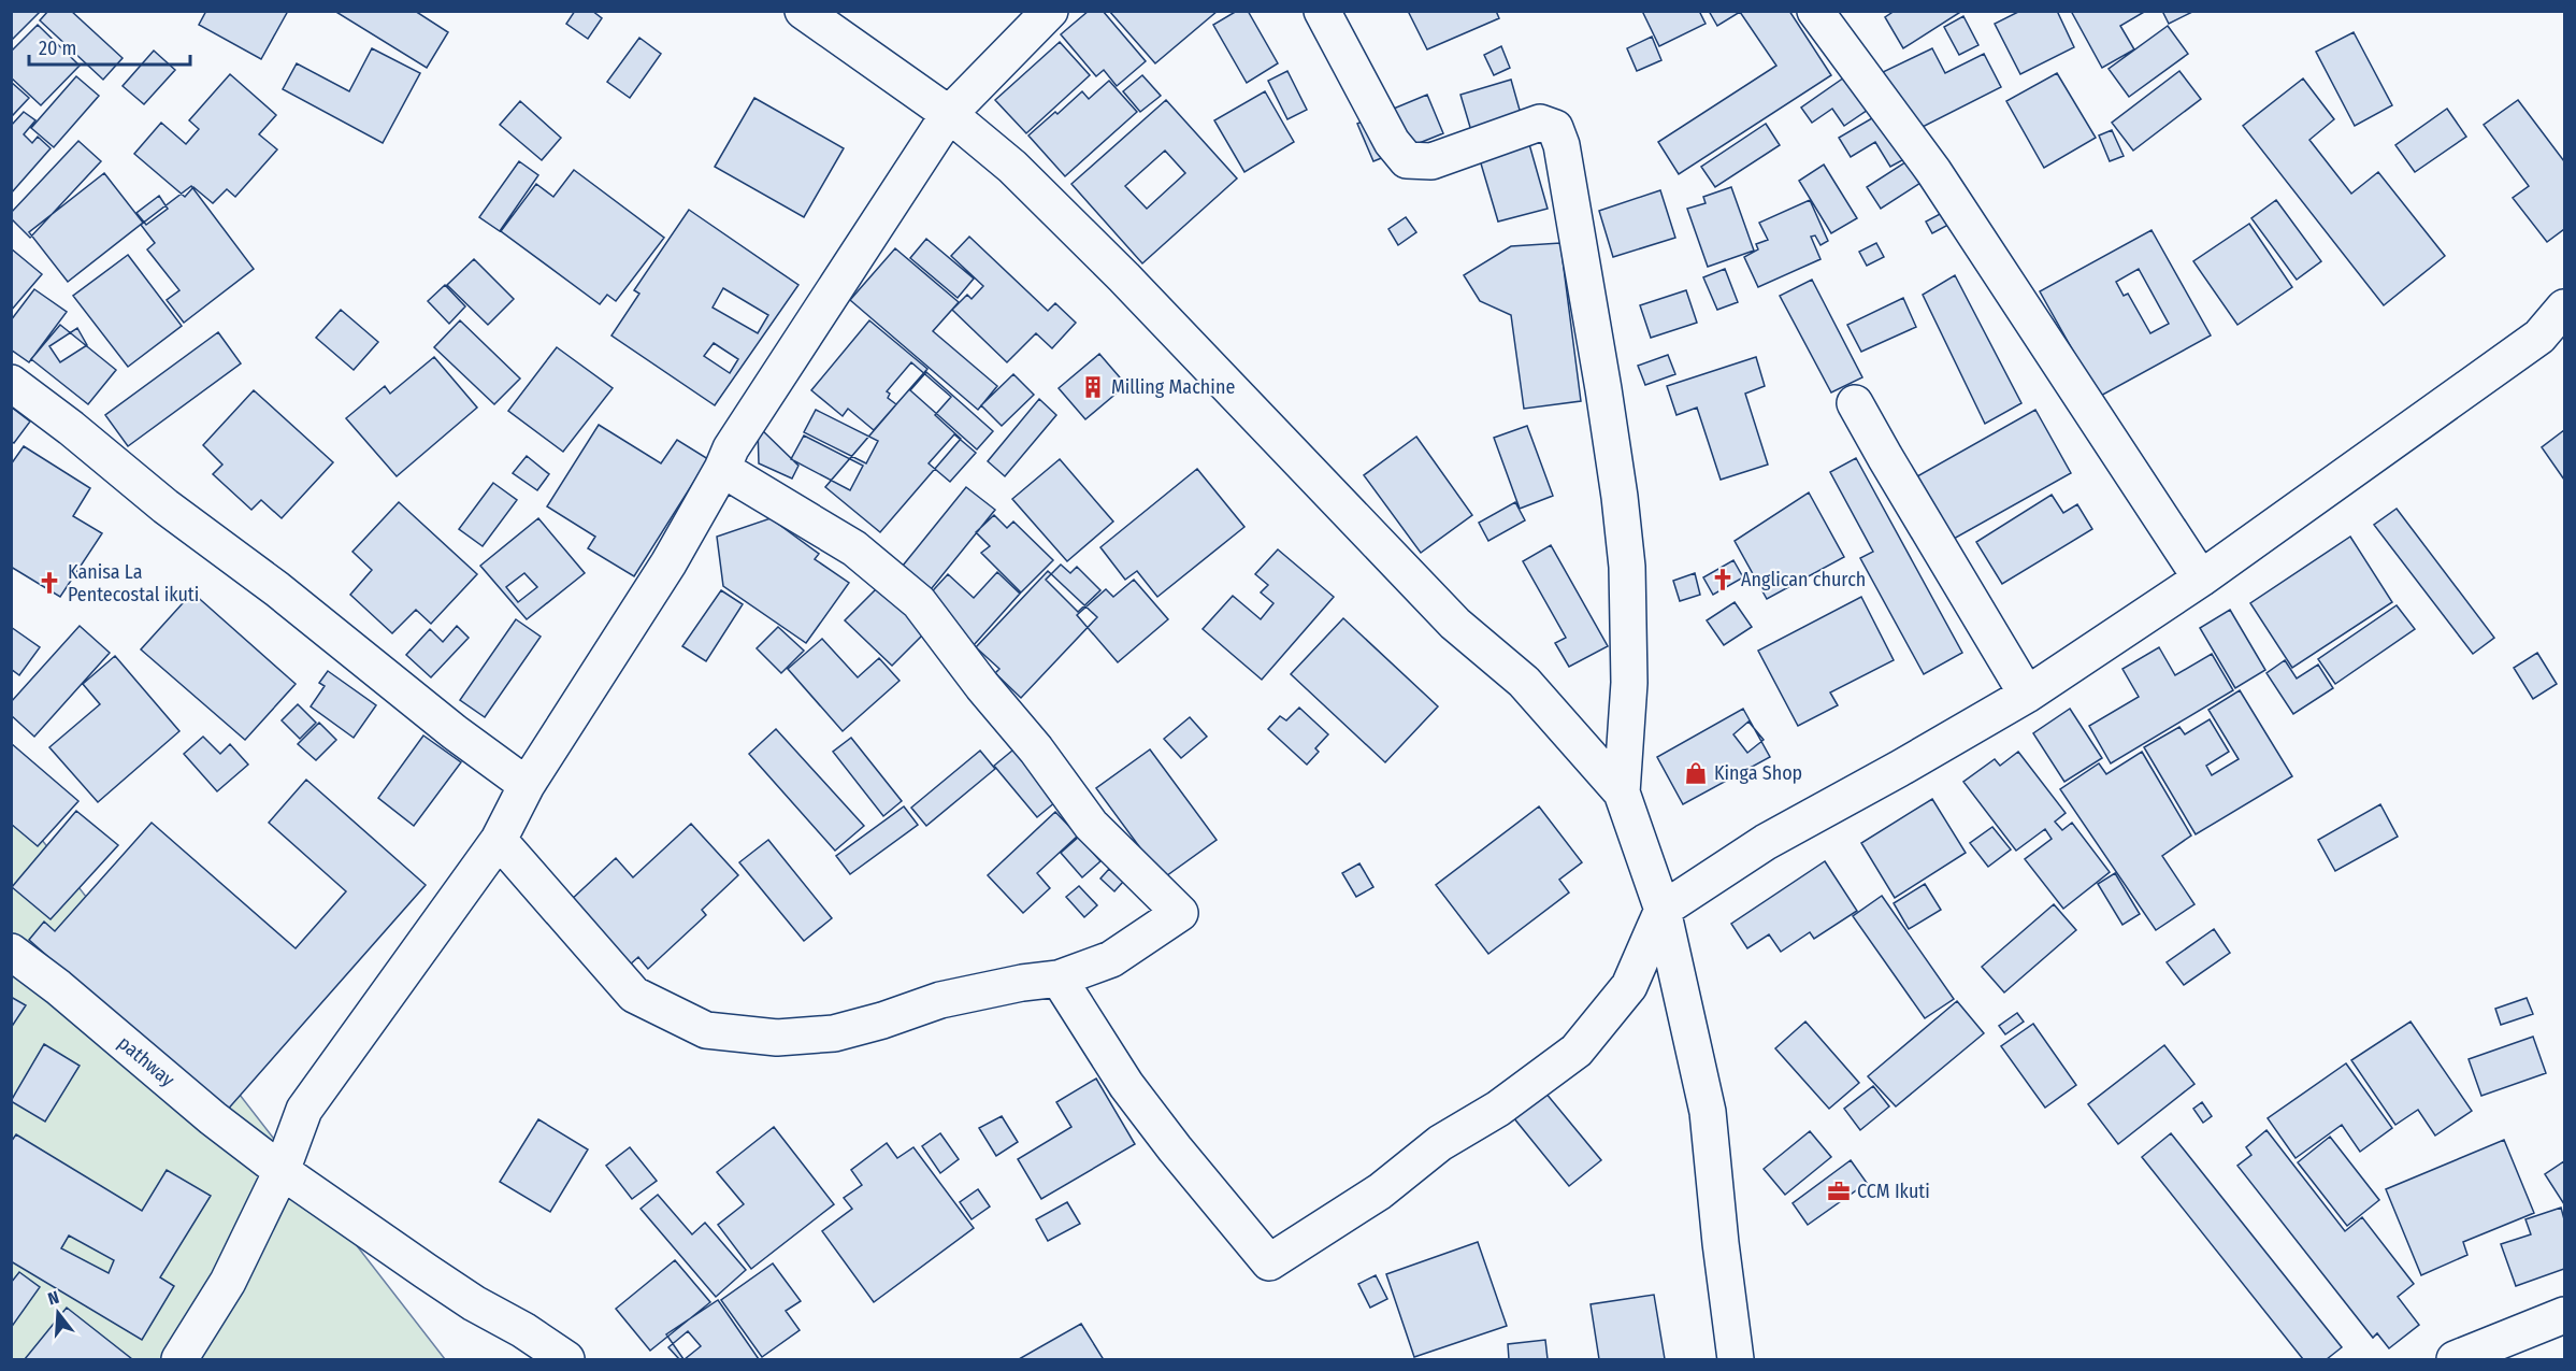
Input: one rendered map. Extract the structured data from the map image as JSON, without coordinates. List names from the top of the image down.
{
  "streets": {
    "street": ["pathway"]
  },
  "places": {
    "building": ["Milling Machine"],
    "church": ["Anglican church", "Kanisa La Pentecostal ikuti"],
    "shop": ["Kinga Shop"],
    "office": ["CCM Ikuti"]
  },
  "scale_bar": "20 m",
  "north": "top"
}
